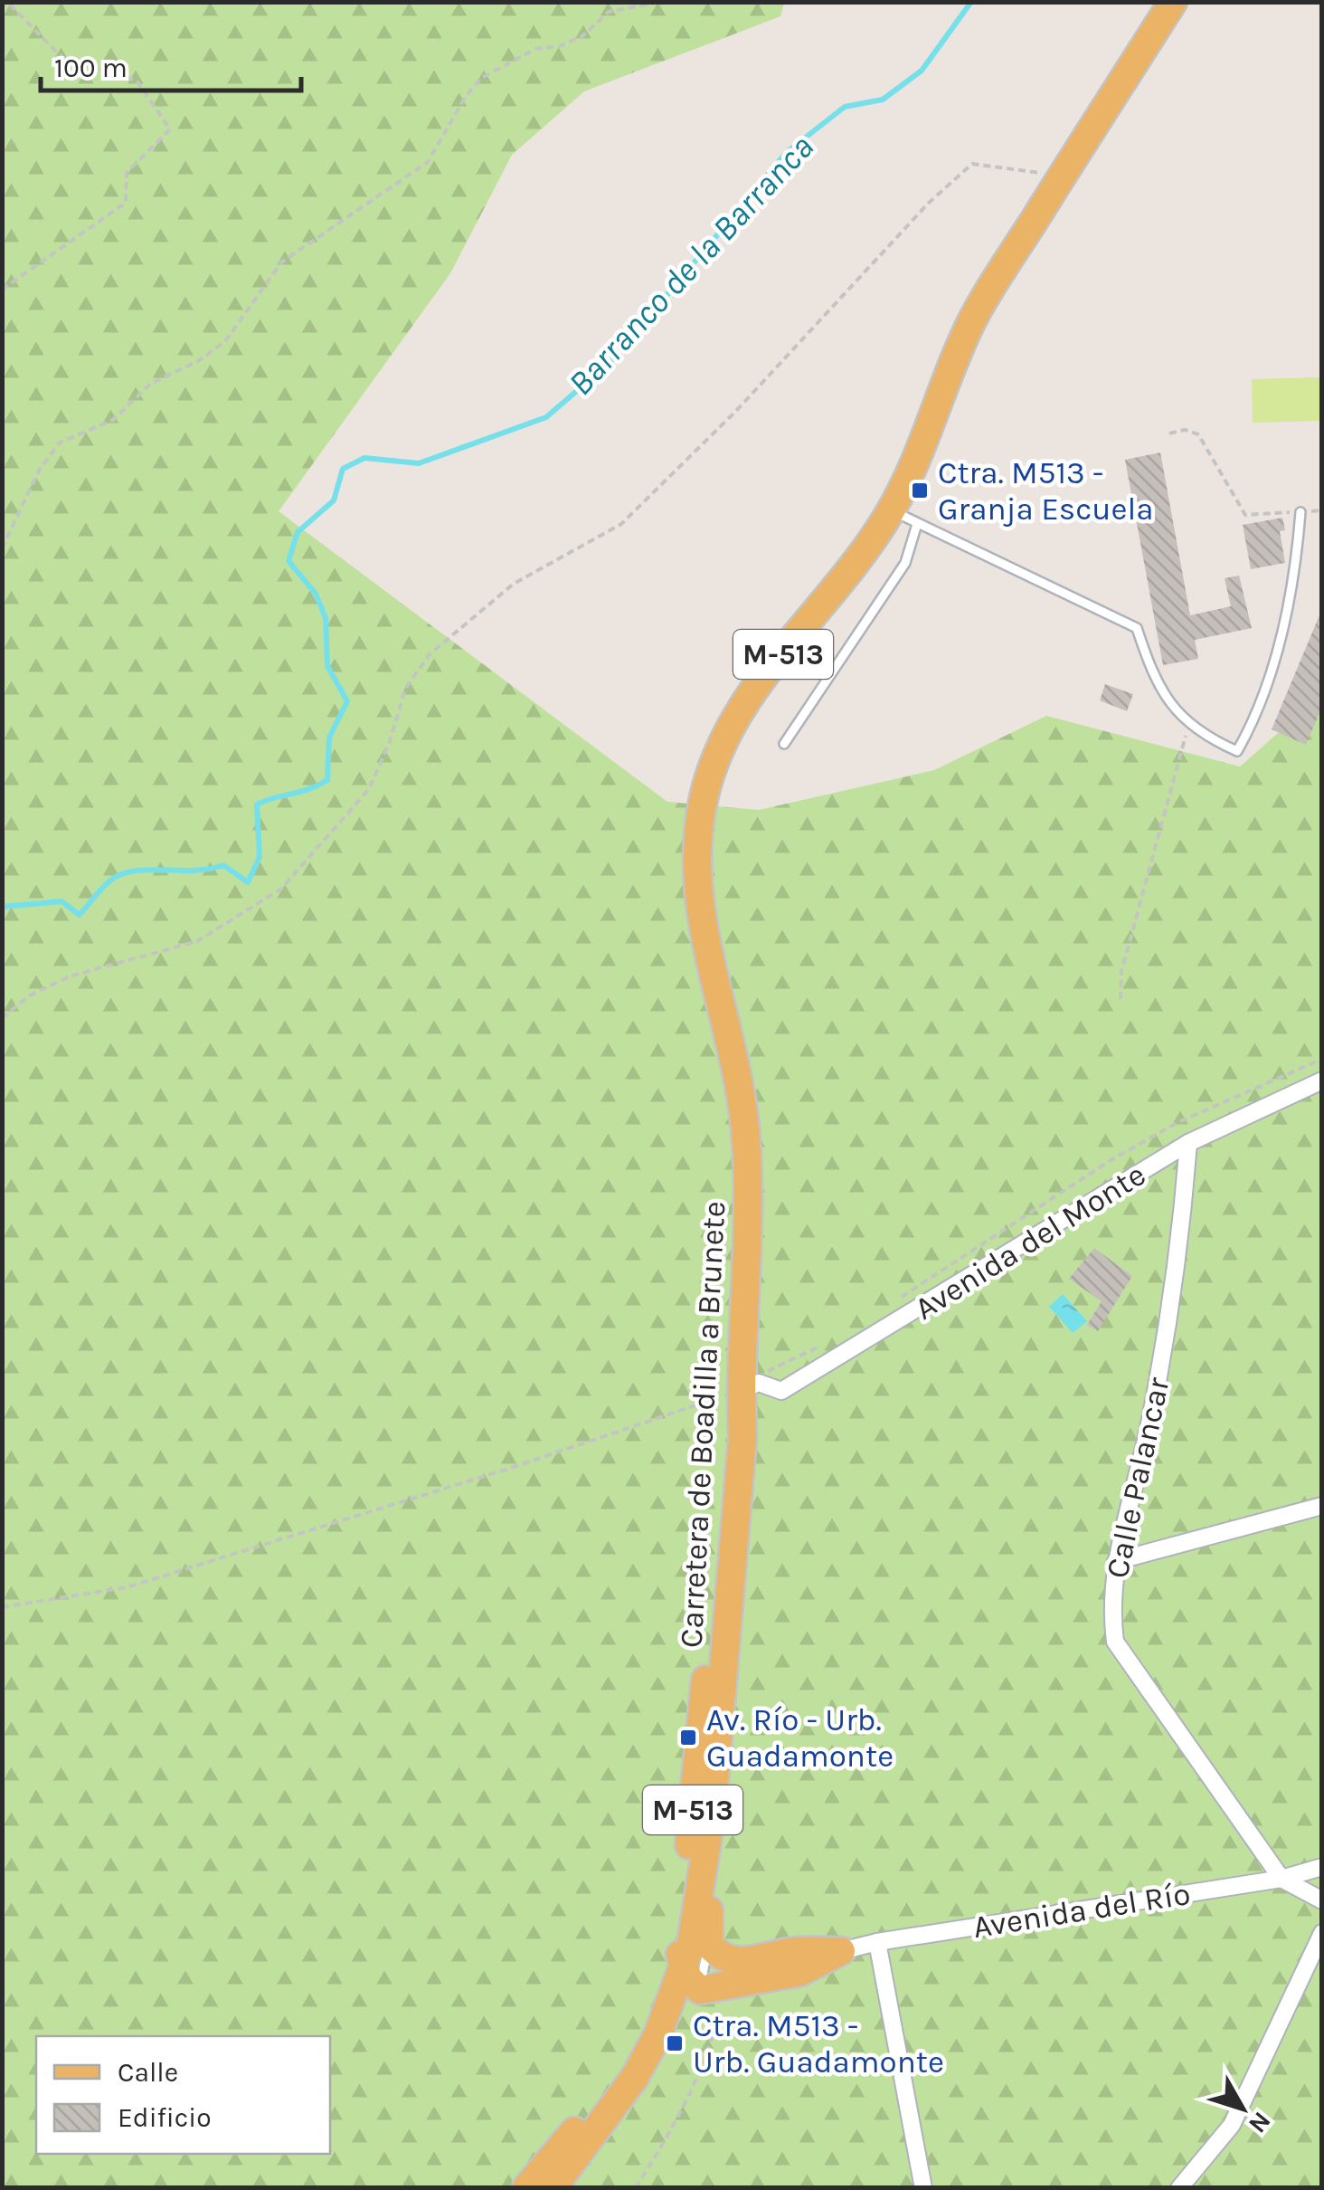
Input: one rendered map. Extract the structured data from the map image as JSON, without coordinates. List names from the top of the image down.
{
  "streets": {
    "main road": ["M-513", "Carretera de Boadilla a Brunete"],
    "street": ["Avenida del Monte", "Calle Palancar", "Avenida del Río"]
  },
  "crossings": [
    ["M-513", "Avenida del Monte"],
    ["M-513", "Carretera de Boadilla a Brunete"],
    ["Avenida del Monte", "Carretera de Boadilla a Brunete"],
    ["Avenida del Monte", "Calle Palancar"],
    ["Calle Palancar", "Avenida del Río"]
  ],
  "water": ["Barranco de la Barranca"],
  "places": {
    "transit": ["Ctra. M513 - Granja Escuela", "Av. Río - Urb. Guadamonte", "Ctra. M513 - Urb. Guadamonte"]
  },
  "legend": ["Calle", "Edificio"],
  "scale_bar": "100 m",
  "north": "bottom right"
}
